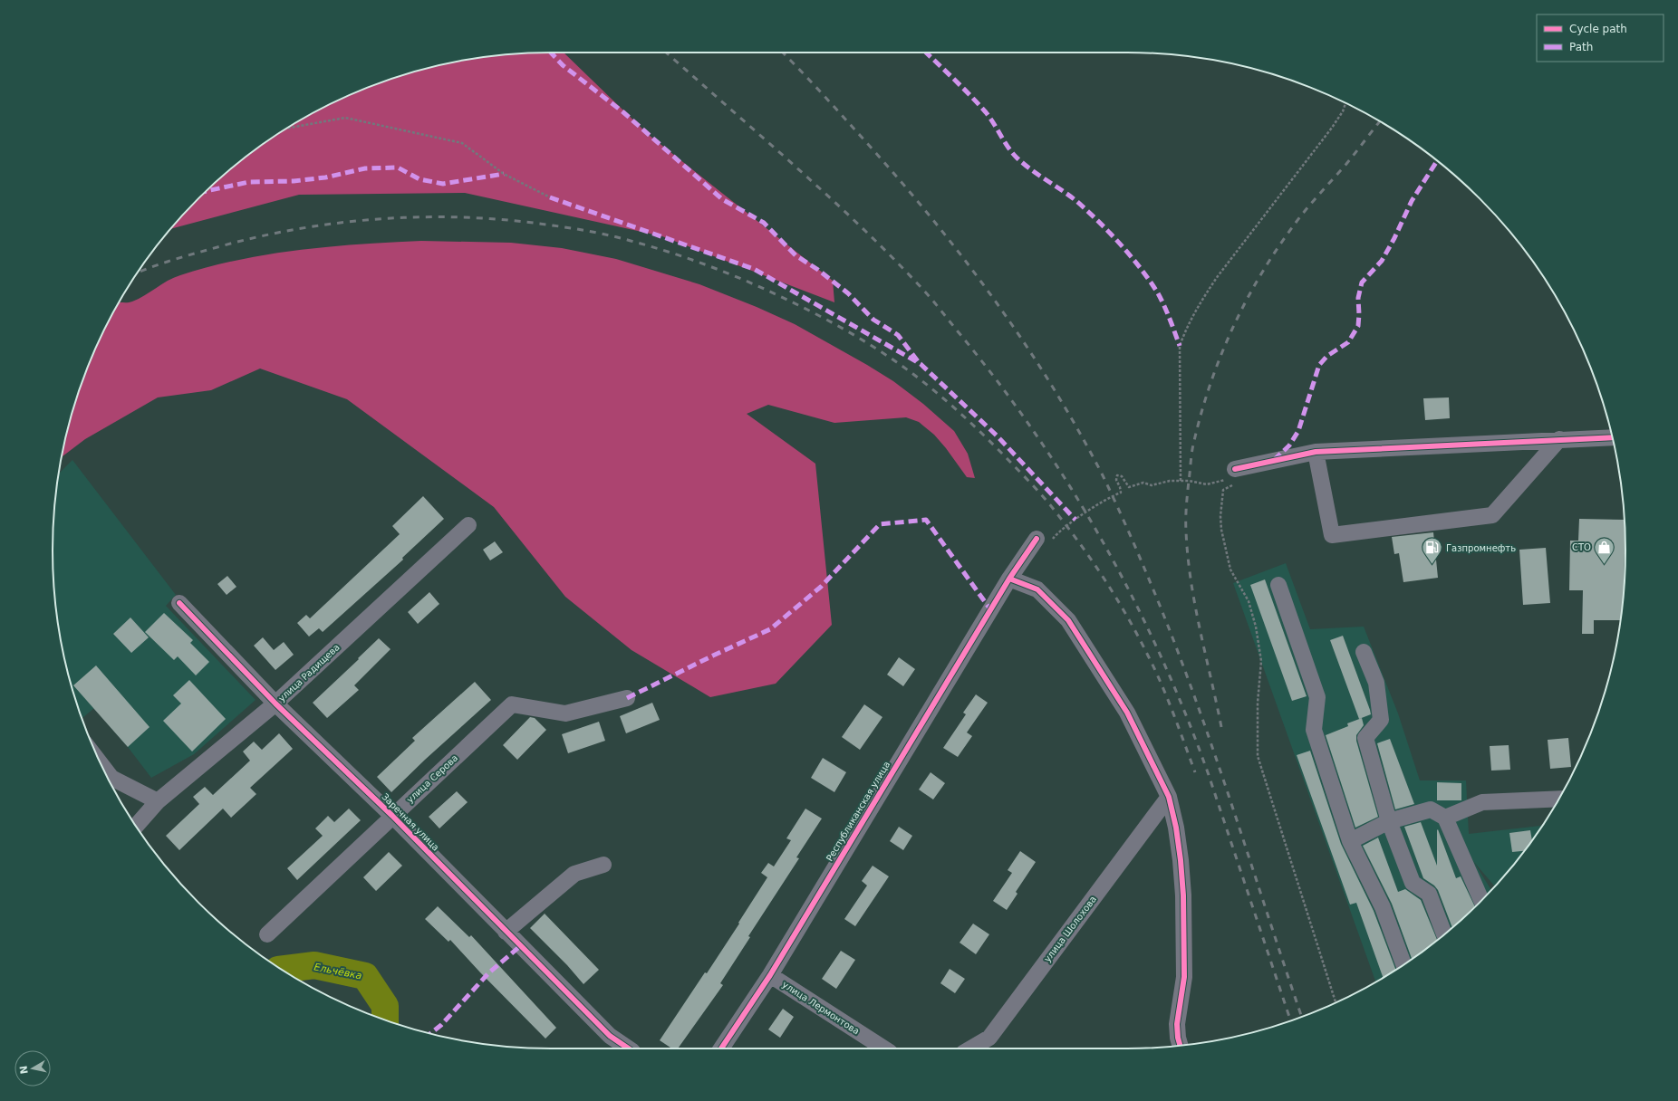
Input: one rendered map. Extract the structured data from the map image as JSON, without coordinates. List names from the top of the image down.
{
  "streets": {
    "street": [
      "улица Радищева",
      "улица Серова",
      "Республиканская улица",
      "Заречная улица",
      "улица Шолохова",
      "улица Лермонтова"
    ]
  },
  "crossings": [
    ["улица Радищева", "Заречная улица"],
    ["улица Серова", "Заречная улица"],
    ["Республиканская улица", "улица Лермонтова"]
  ],
  "water": ["Ельчёвка"],
  "places": {
    "shop": ["СТО"],
    "fuel station": ["Газпромнефть"]
  },
  "legend": ["Cycle path", "Path"],
  "north": "left"
}
